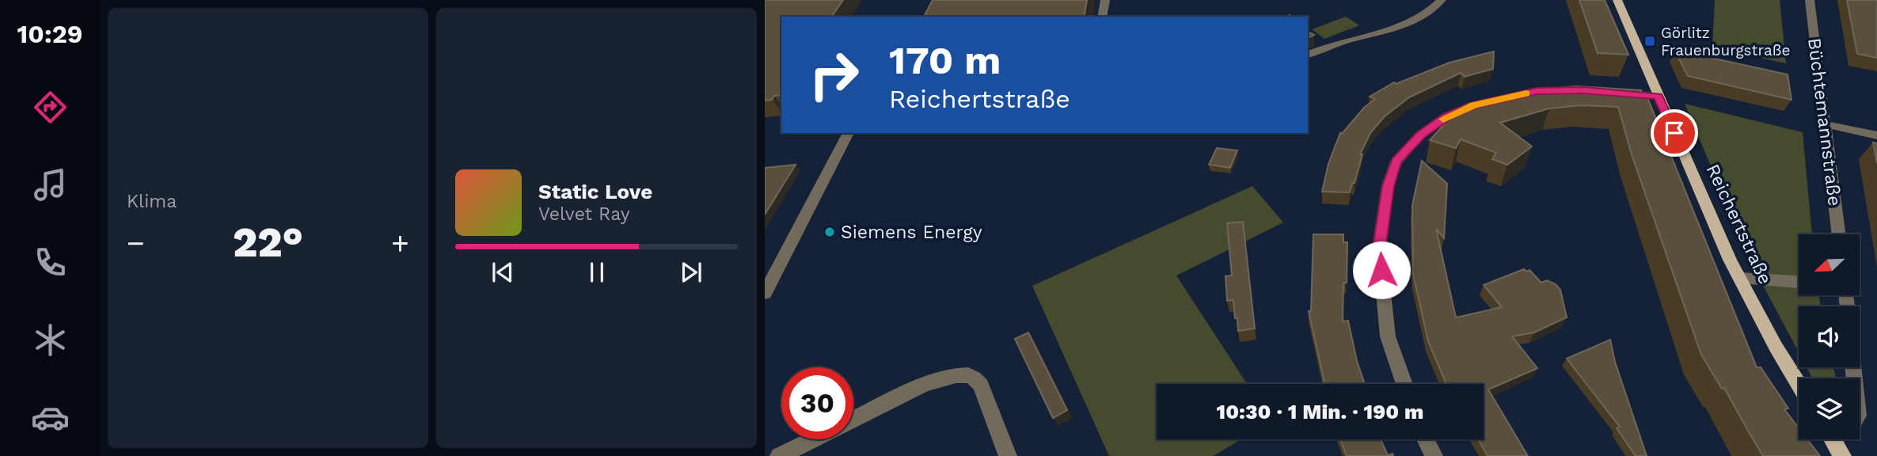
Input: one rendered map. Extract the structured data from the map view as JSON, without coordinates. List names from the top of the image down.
{
  "streets": {
    "main road": ["Reichertstraße"],
    "street": ["Büchtemannstraße"]
  },
  "places": {
    "transit": ["Görlitz Frauenburgstraße"],
    "other": ["Siemens Energy"]
  },
  "north": "bottom left",
  "page": {
    "tabs": "10:29",
    "tile": "Klima",
    "turn": ["170 m", "Reichertstraße"],
    "song": ["Static Love", "Velvet Ray"],
    "heat": ["−", "22°", "+"],
    "limit": "30",
    "trip": "10:30 · 1 Min. · 190 m"
  }
}
